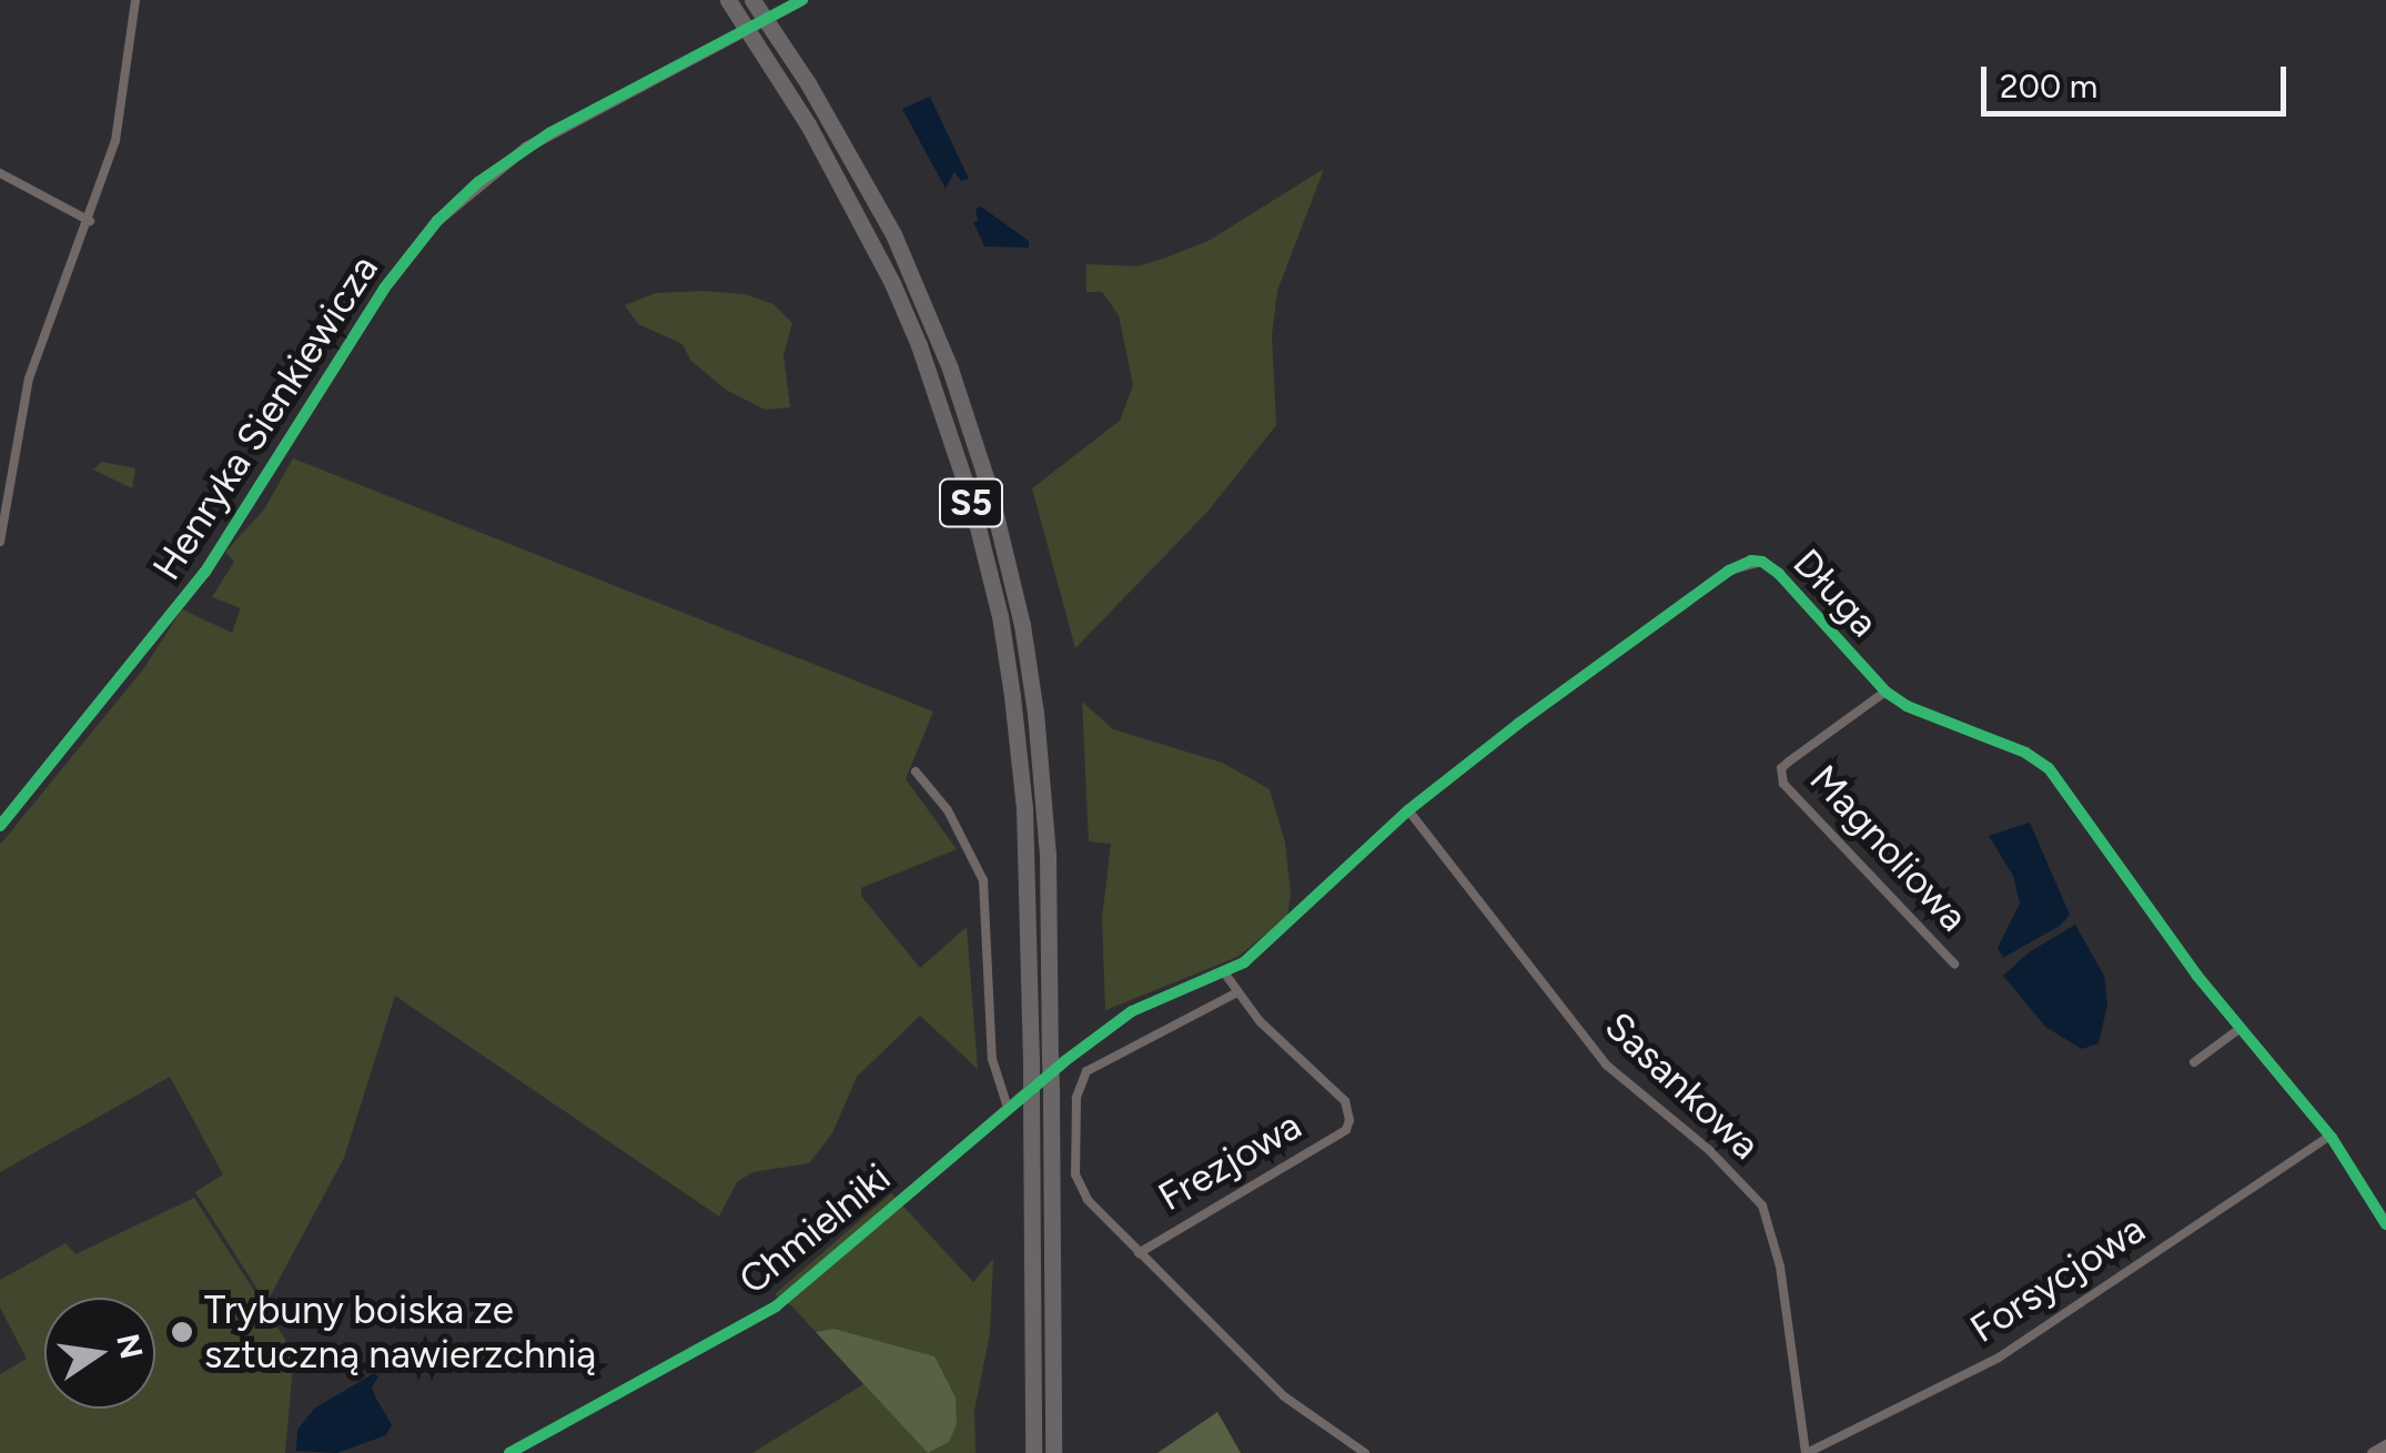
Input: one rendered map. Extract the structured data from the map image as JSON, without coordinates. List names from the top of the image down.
{
  "streets": {
    "highway": ["S5"],
    "street": [
      "Henryka Sienkiewicza",
      "Długa",
      "Magnoliowa",
      "Sasankowa",
      "Frezjowa",
      "Chmielniki",
      "Forsycjowa"
    ]
  },
  "crossings": [
    ["Długa", "Magnoliowa"],
    ["Długa", "Sasankowa"],
    ["Długa", "Frezjowa"],
    ["Długa", "Chmielniki"],
    ["Długa", "Forsycjowa"],
    ["Sasankowa", "Forsycjowa"]
  ],
  "places": ["Trybuny boiska ze sztuczną nawierzchnią"],
  "scale_bar": "200 m",
  "north": "right"
}
